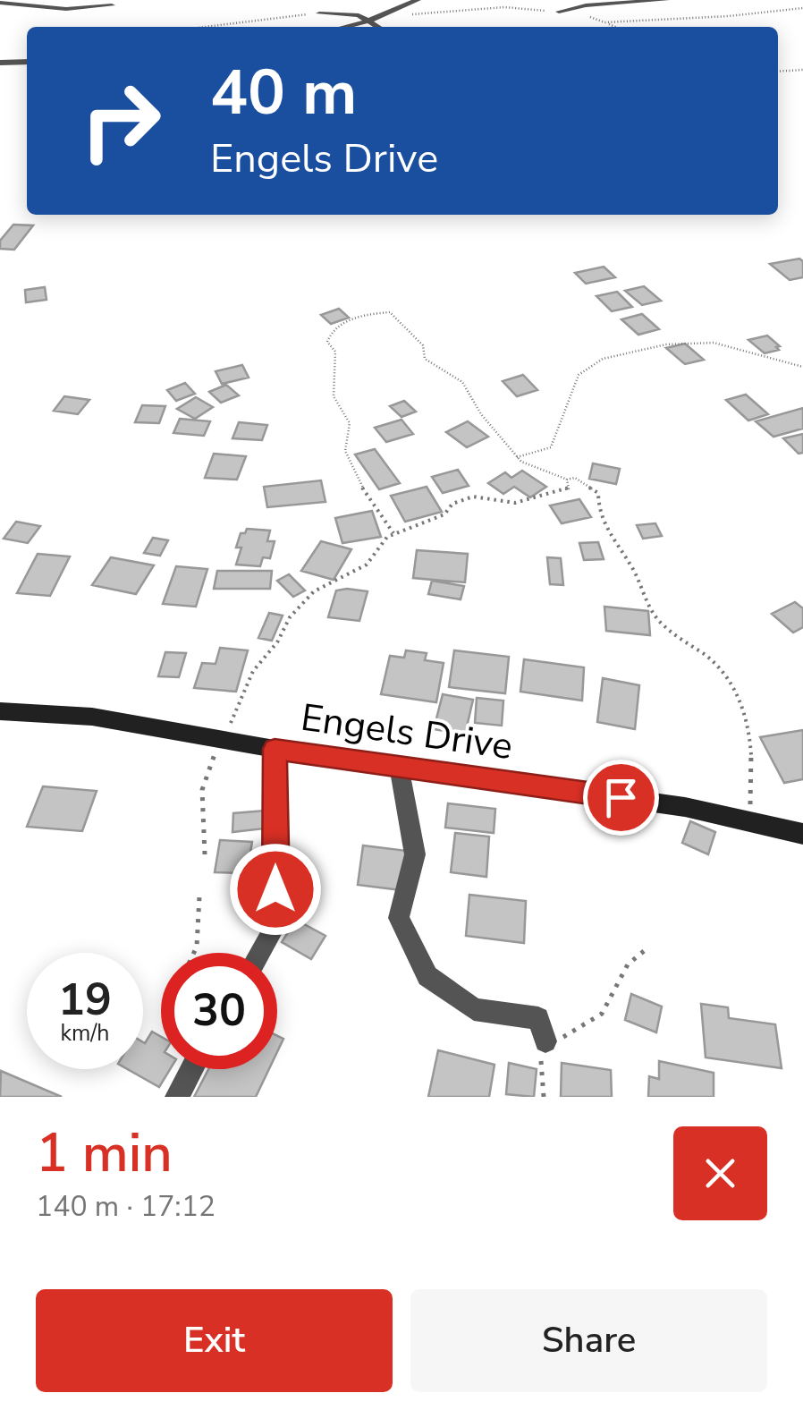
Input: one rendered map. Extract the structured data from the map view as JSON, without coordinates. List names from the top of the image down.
{
  "streets": {
    "street": ["Engels Drive"]
  },
  "page": {
    "turn": ["40 m", "Engels Drive"],
    "speed": "19 km/h",
    "limit": "30",
    "heading": ["1 min", "140 m · 17:12"],
    "buttons": ["Exit", "Share"]
  }
}
